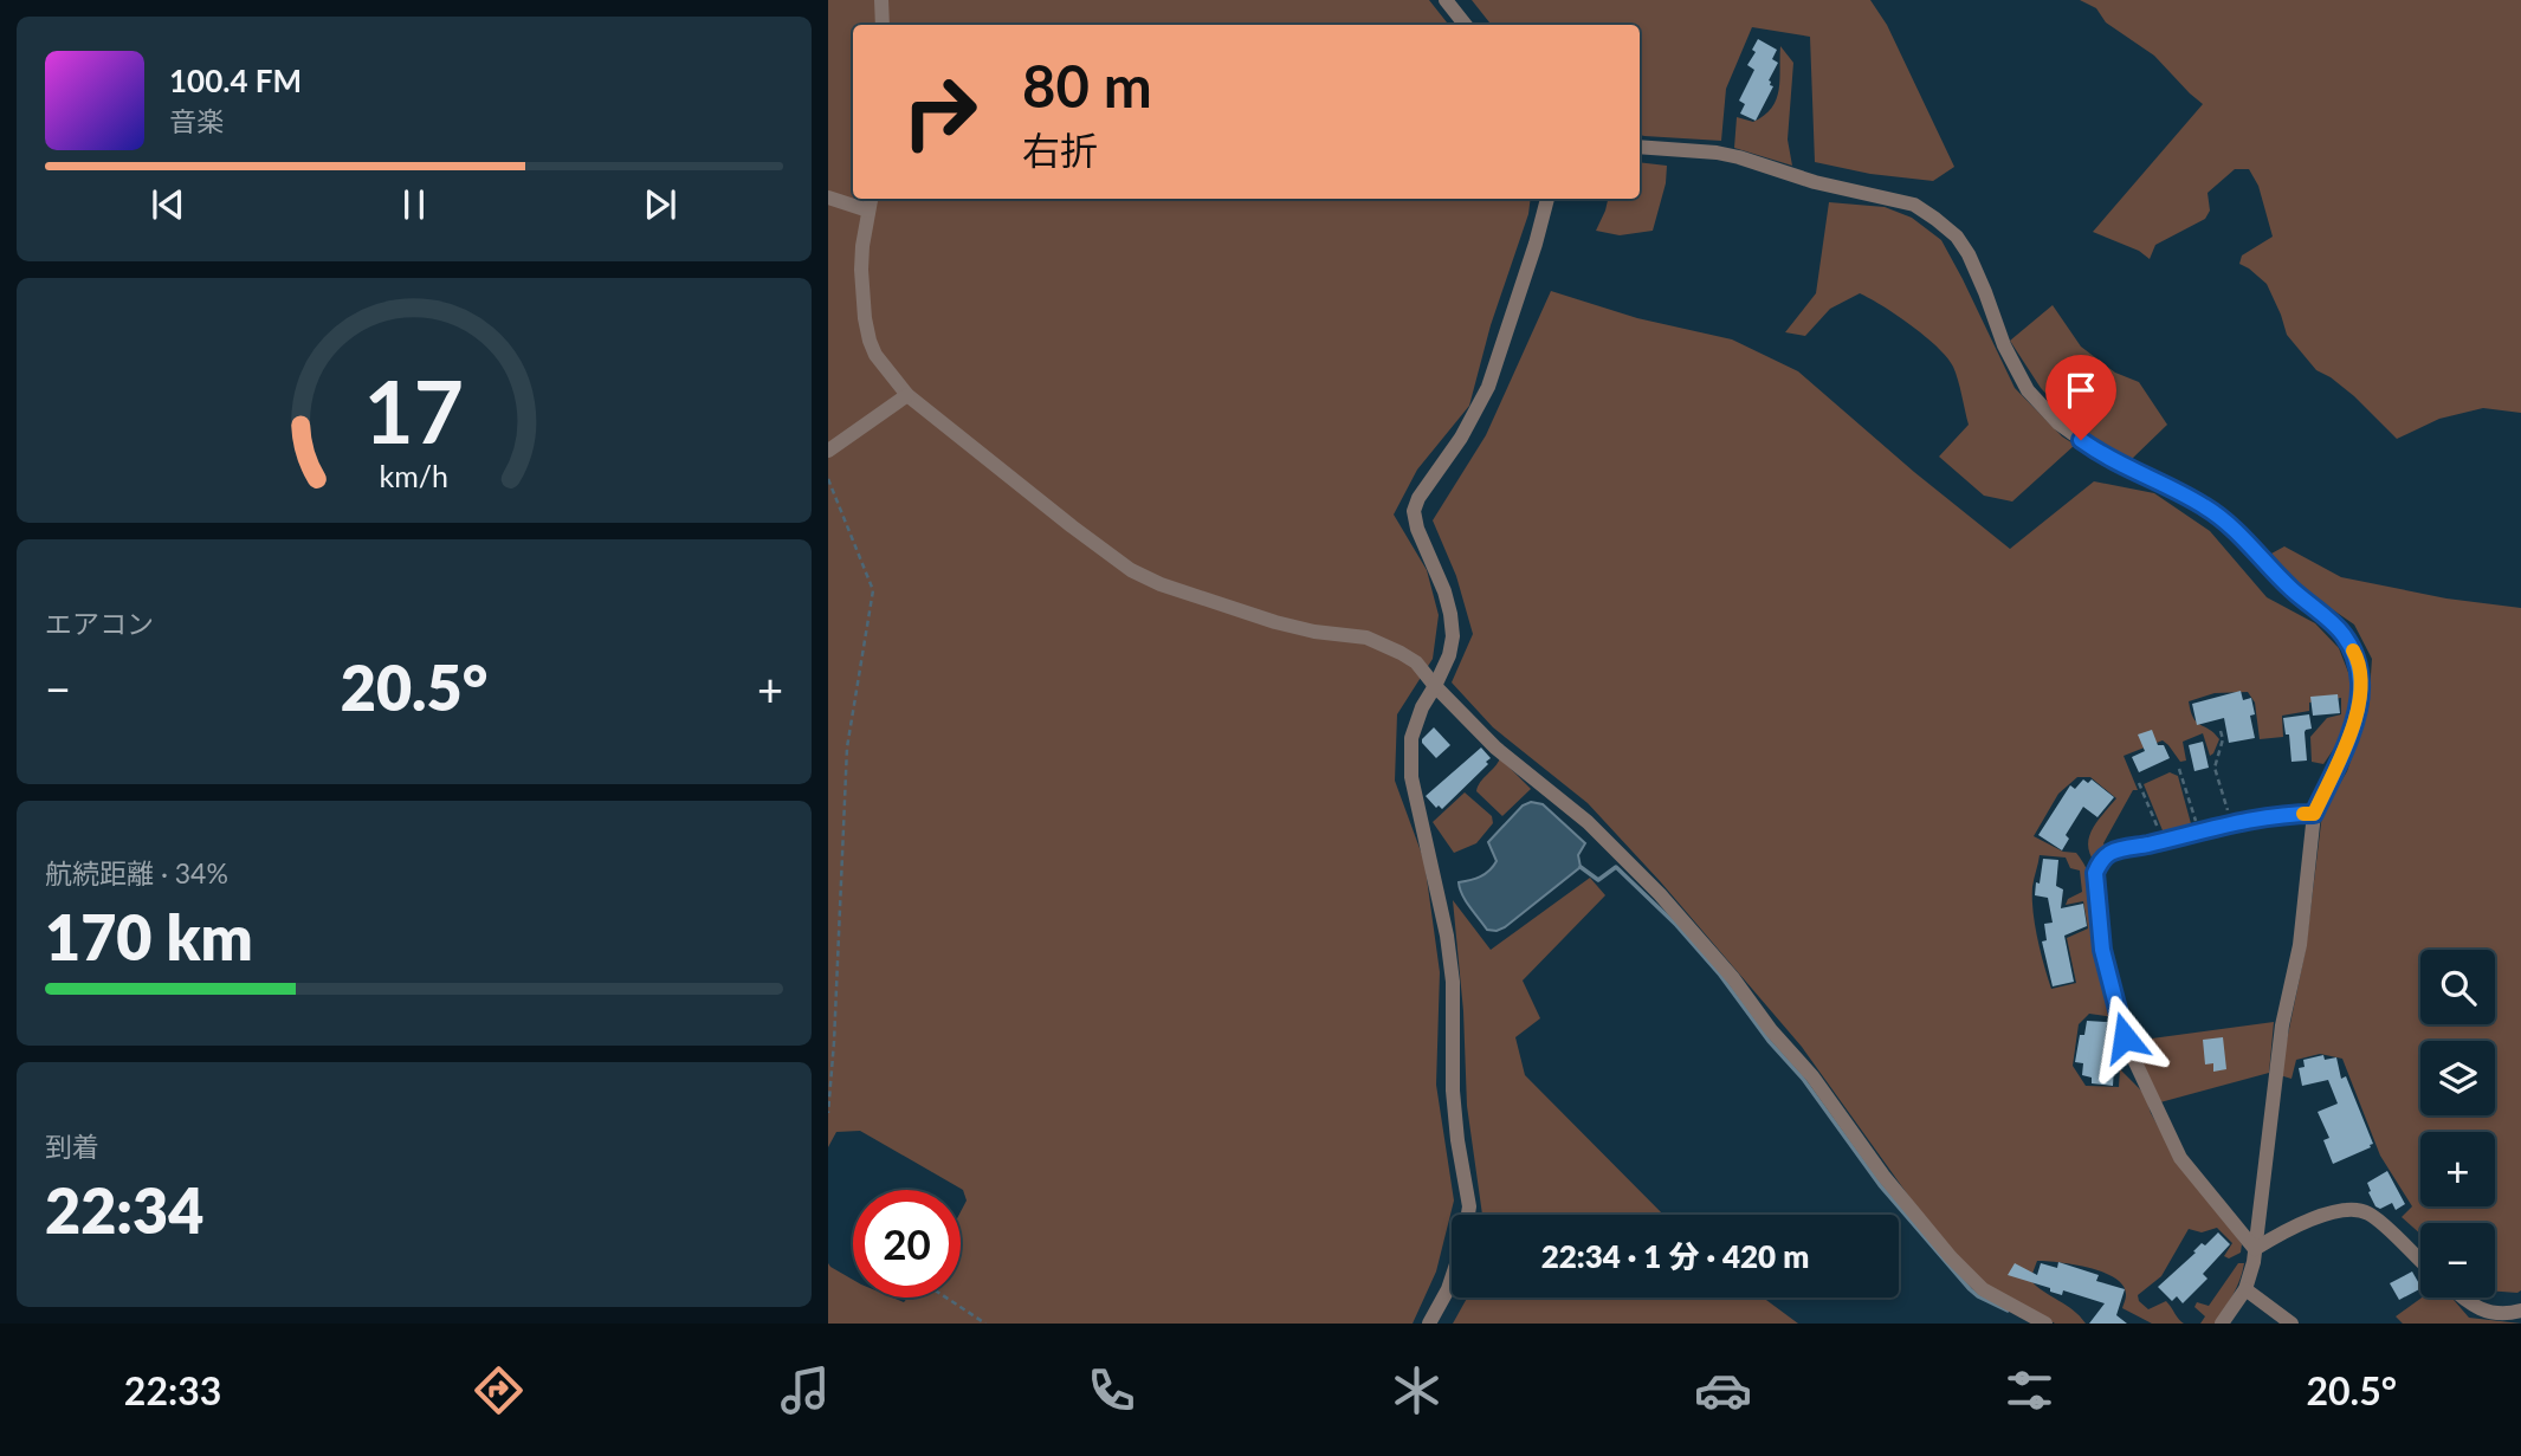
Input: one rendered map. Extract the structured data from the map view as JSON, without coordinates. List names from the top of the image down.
{
  "page": {
    "turn": ["80 m", "右折"],
    "song": ["100.4 FM", "音楽"],
    "tile": [
      "エアコン",
      ["航続距離 · 34%", "170 km"],
      ["到着", "22:34"]
    ],
    "heat": ["−", "20.5°", "+"],
    "map_buttons": ["+", "−"],
    "limit": "20",
    "trip": "22:34 · 1 分 · 420 m",
    "tabs": ["22:33", "20.5°"],
    "gauge": ["17", "km/h"]
  }
}
